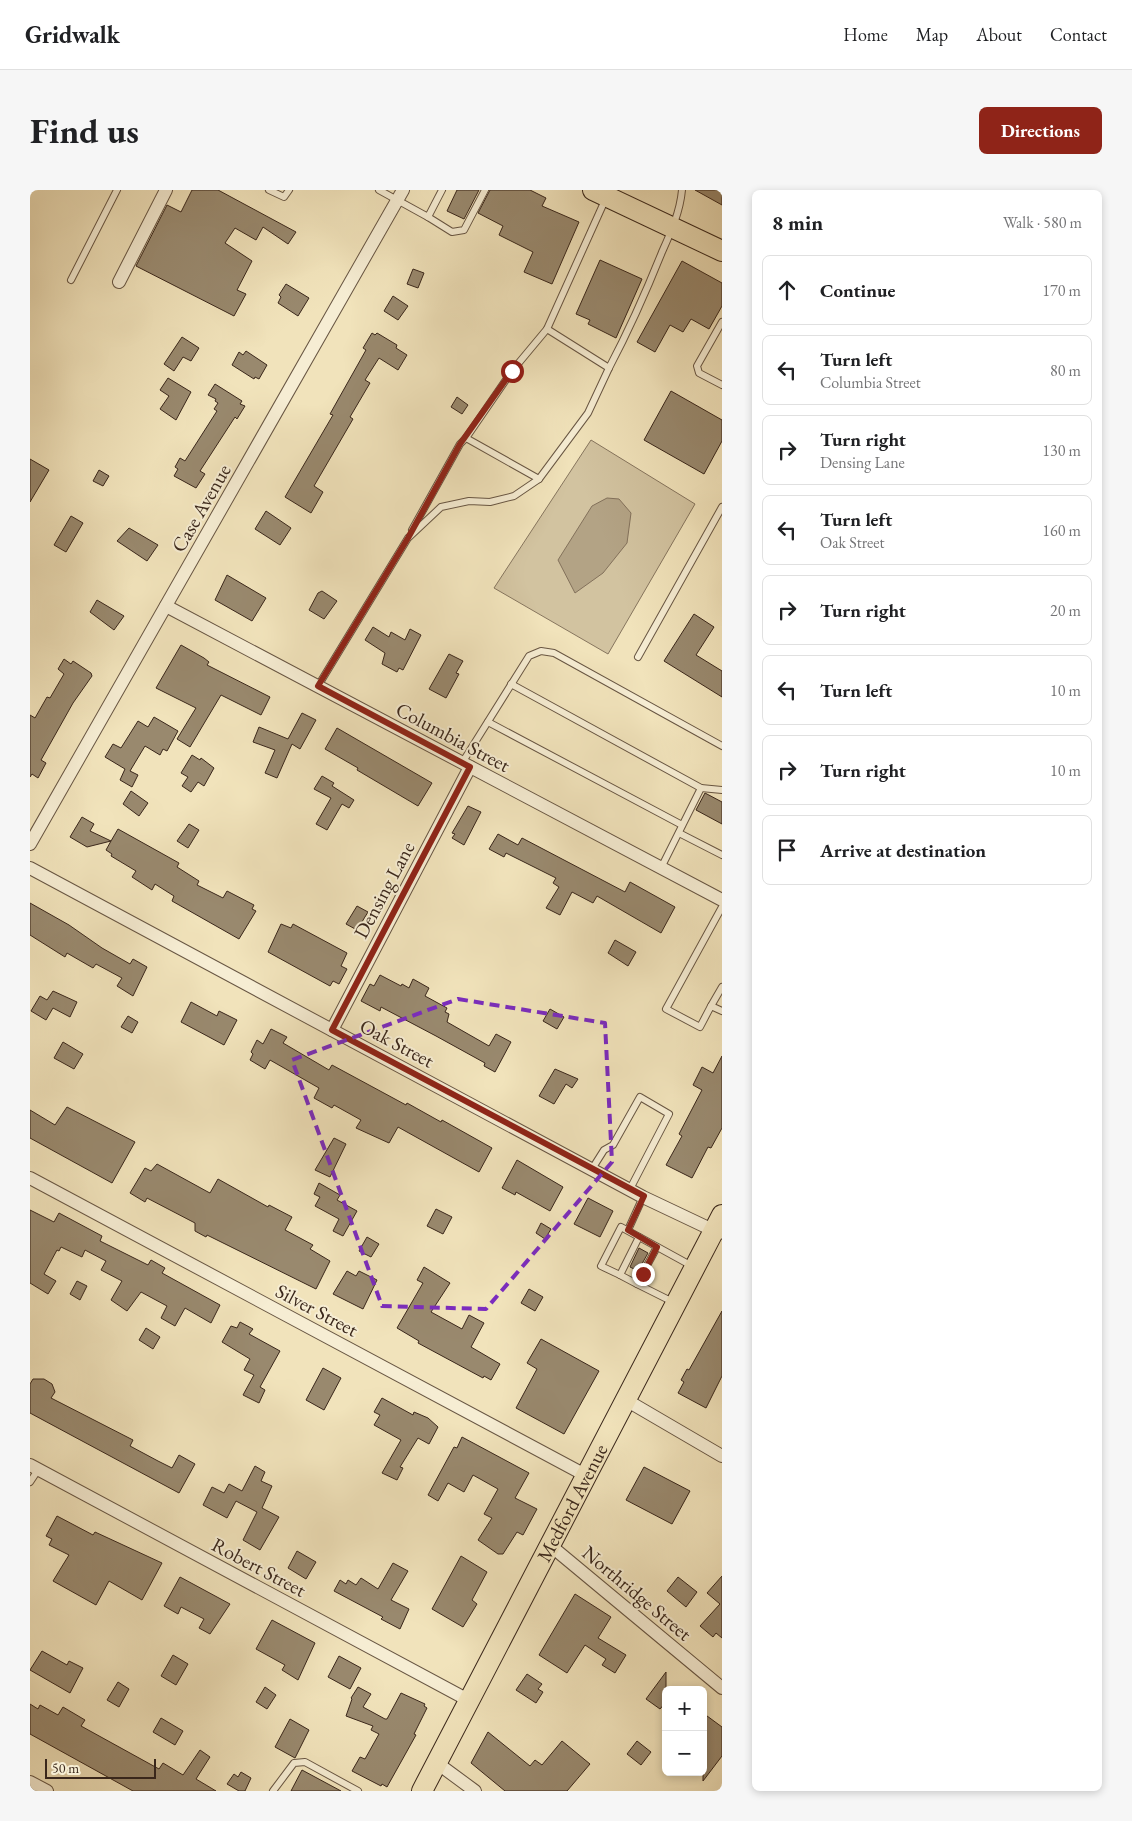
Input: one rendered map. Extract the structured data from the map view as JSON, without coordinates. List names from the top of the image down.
{
  "streets": {
    "main road": ["Medford Avenue"],
    "street": [
      "Case Avenue",
      "Columbia Street",
      "Densing Lane",
      "Oak Street",
      "Silver Street",
      "Robert Street",
      "Northridge Street"
    ]
  },
  "crossings": [
    ["Case Avenue", "Columbia Street"],
    ["Columbia Street", "Densing Lane"],
    ["Densing Lane", "Oak Street"],
    ["Oak Street", "Medford Avenue"],
    ["Silver Street", "Medford Avenue"],
    ["Medford Avenue", "Robert Street"],
    ["Medford Avenue", "Northridge Street"]
  ],
  "scale_bar": "50 m",
  "page": {
    "header": "Gridwalk",
    "nav": [
      "Home",
      "Map",
      "About",
      "Contact"
    ],
    "buttons": "Directions",
    "title": "Find us",
    "heading": ["8 min", "Walk · 580 m"],
    "list": [
      ["Continue", "170 m"],
      ["Turn left", "Columbia Street", "80 m"],
      ["Turn right", "Densing Lane", "130 m"],
      ["Turn left", "Oak Street", "160 m"],
      ["Turn right", "20 m"],
      ["Turn left", "10 m"],
      ["Turn right", "10 m"],
      "Arrive at destination"
    ],
    "map_buttons": ["+", "−"],
    "scale": "50 m"
  }
}
